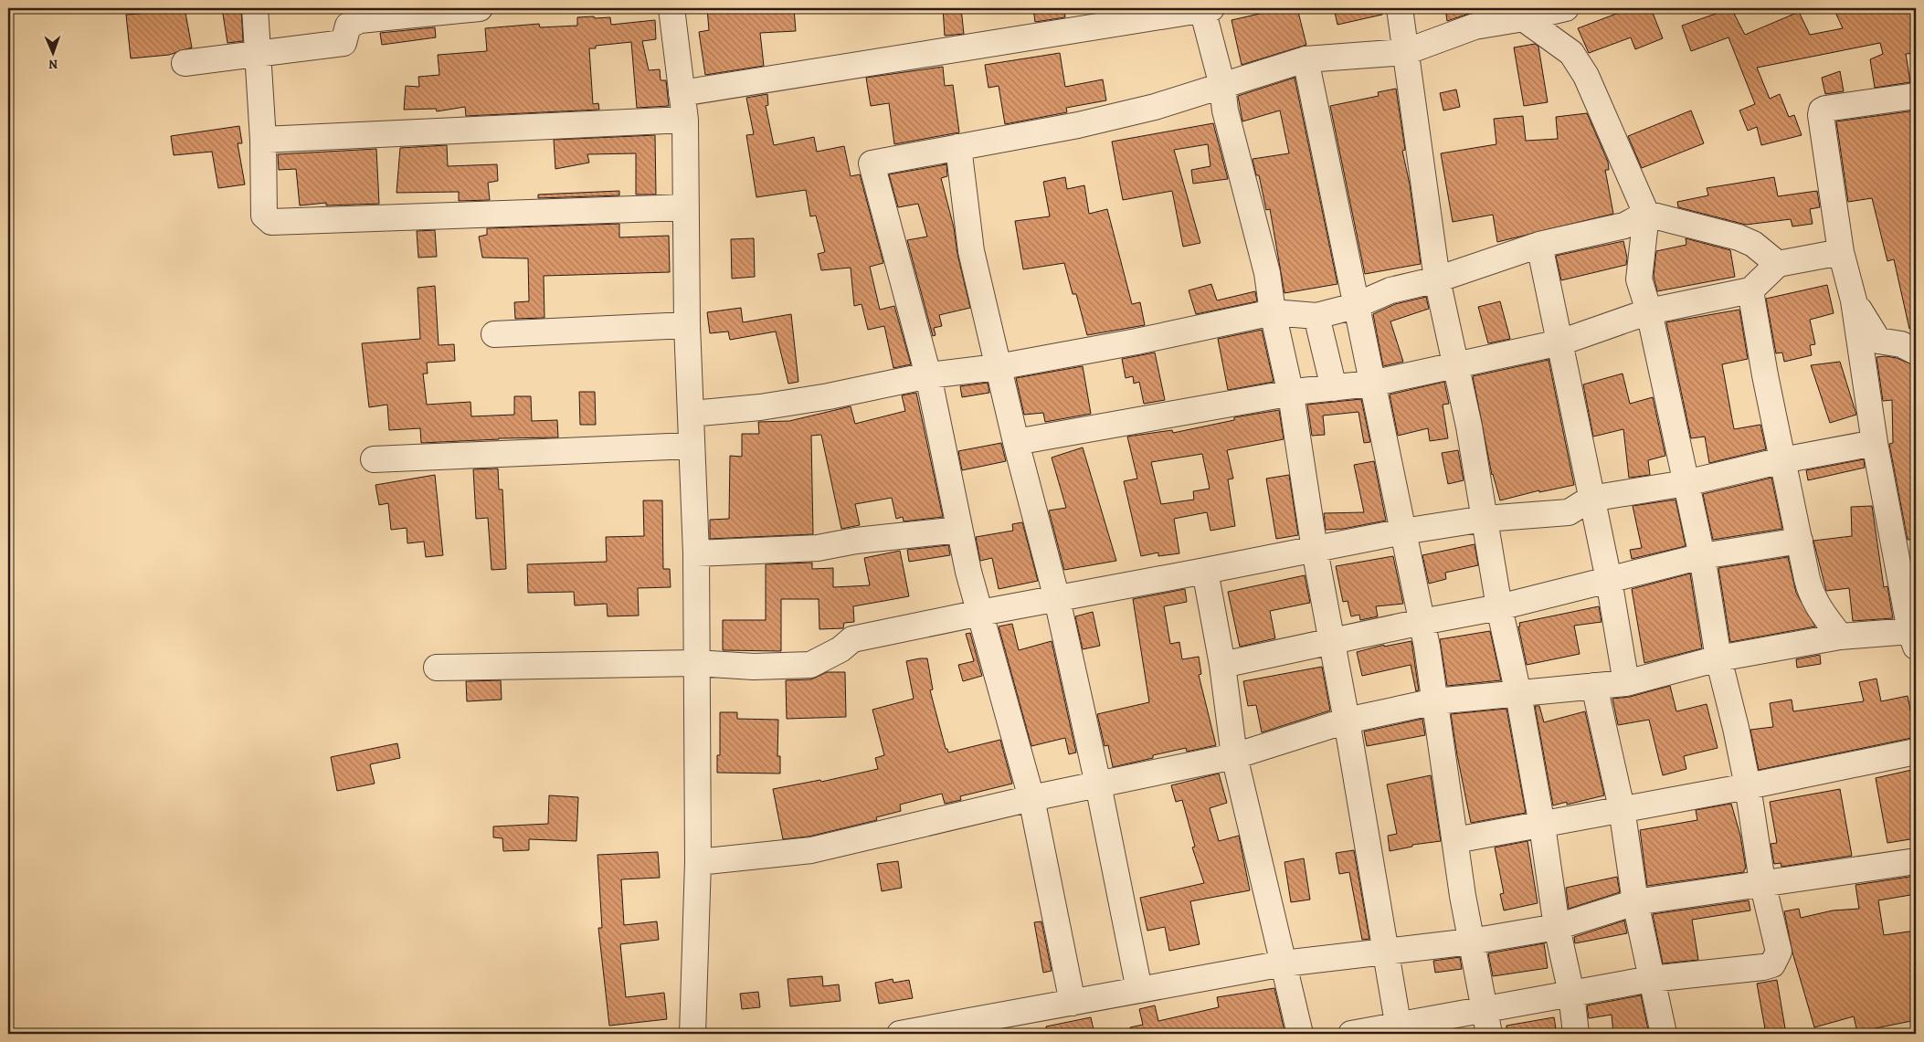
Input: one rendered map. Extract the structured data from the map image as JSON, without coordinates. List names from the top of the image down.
{
  "north": "bottom"
}
